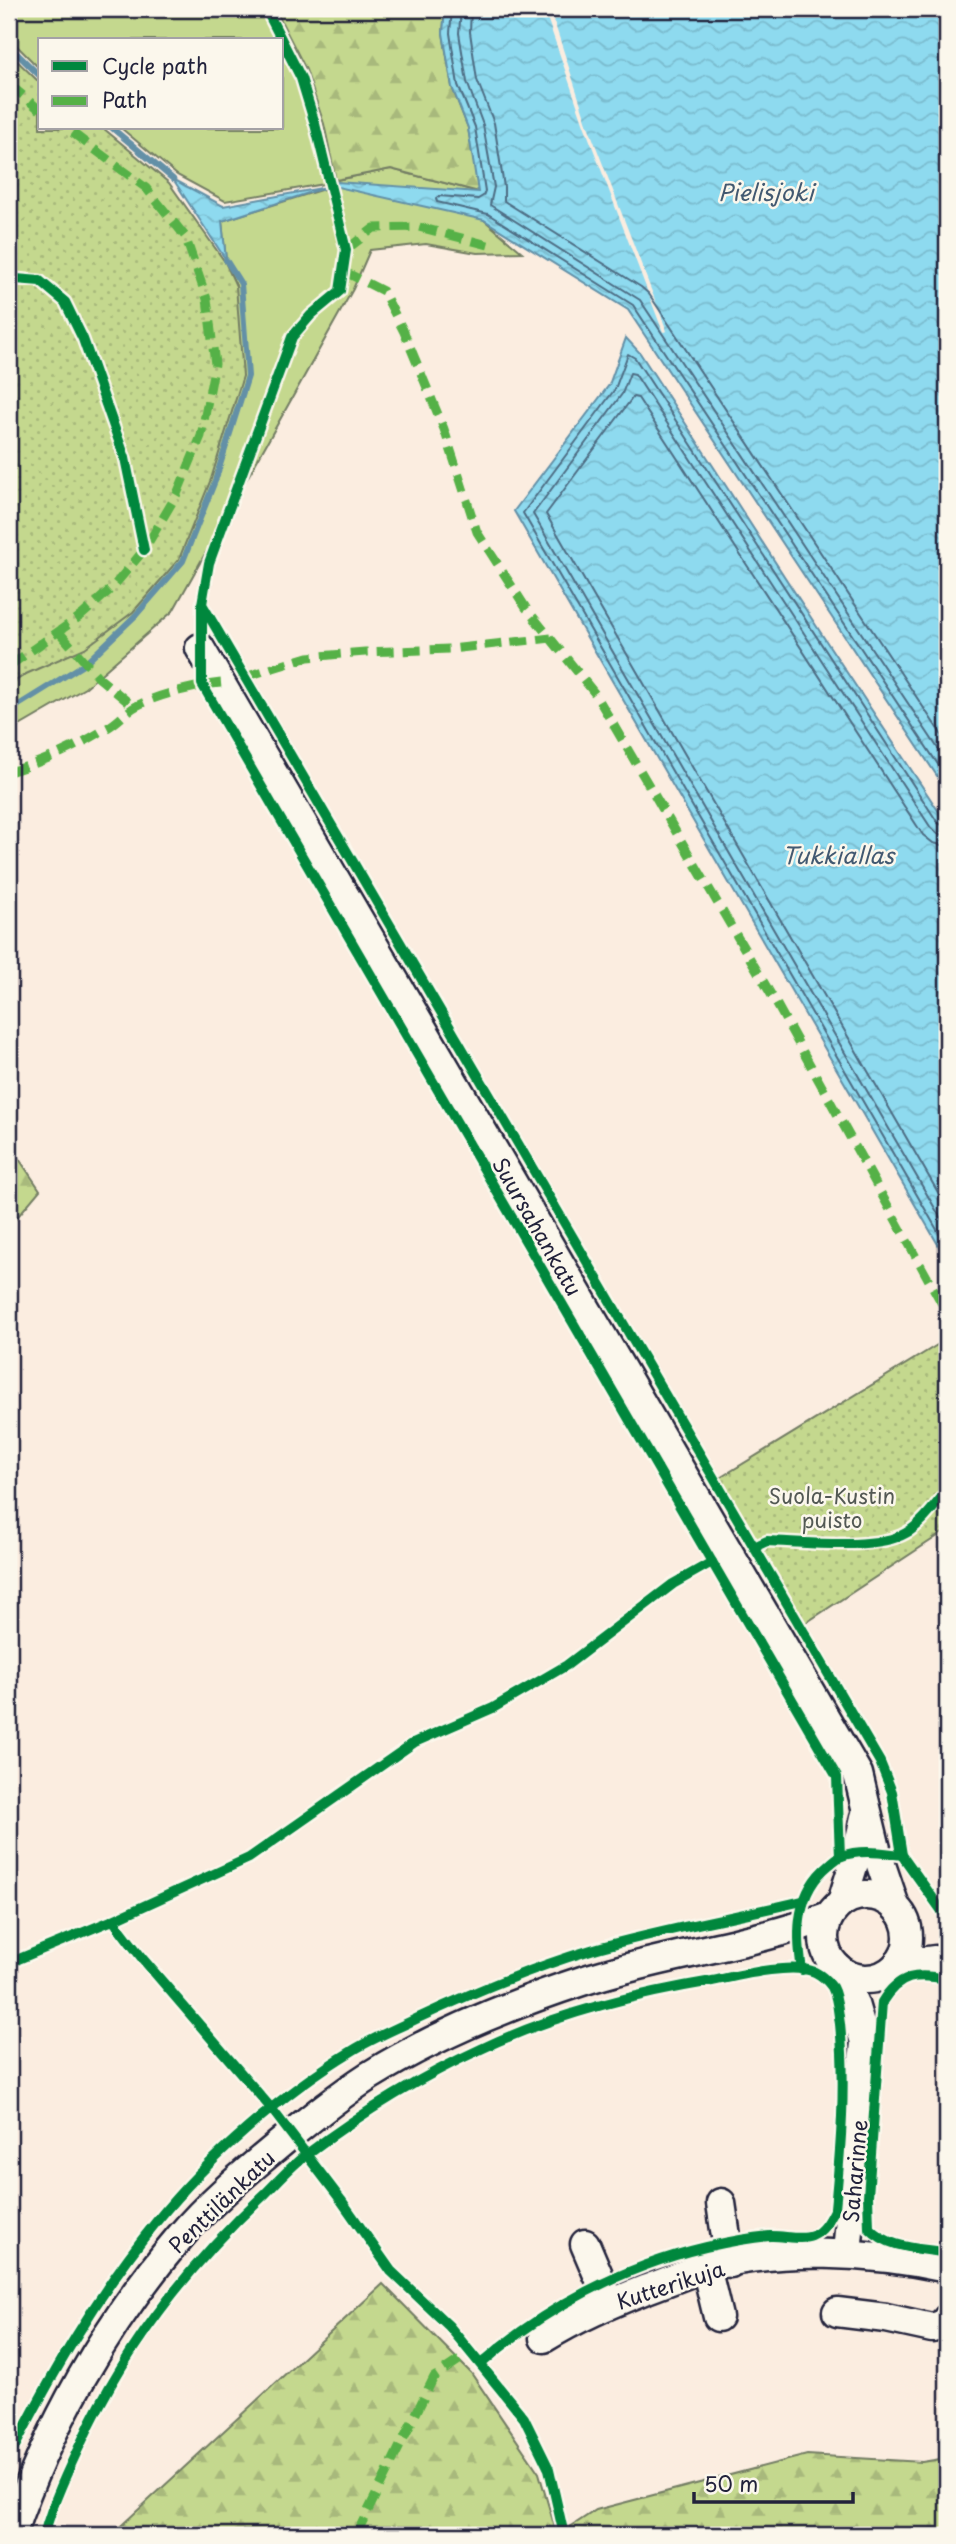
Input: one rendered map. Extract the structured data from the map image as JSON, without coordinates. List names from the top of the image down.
{
  "streets": {
    "street": [
      "Suursahankatu",
      "Saharinne",
      "Penttilänkatu",
      "Kutterikuja"
    ]
  },
  "crossings": [
    ["Suursahankatu", "Saharinne"],
    ["Suursahankatu", "Penttilänkatu"],
    ["Saharinne", "Penttilänkatu"],
    ["Saharinne", "Kutterikuja"]
  ],
  "water": ["Pielisjoki", "Tukkiallas"],
  "parks": ["Suola-Kustin puisto"],
  "legend": ["Cycle path", "Path"],
  "scale_bar": "50 m"
}
